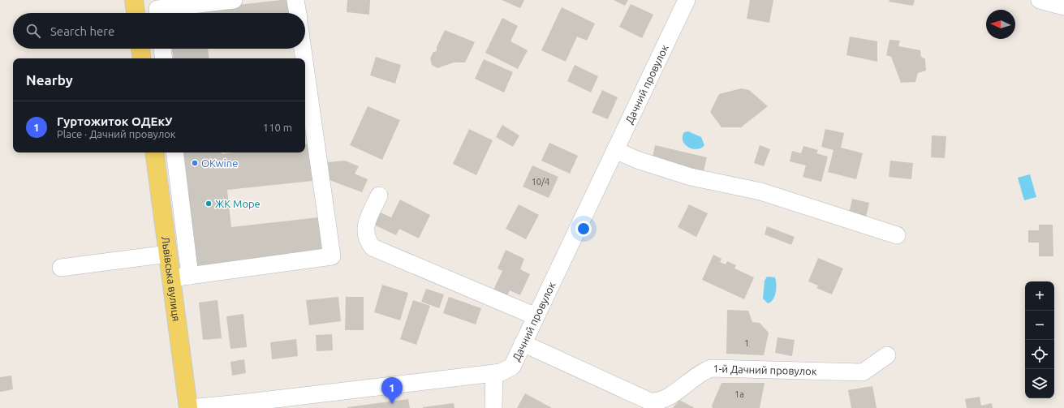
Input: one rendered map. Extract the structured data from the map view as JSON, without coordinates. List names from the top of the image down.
{
  "streets": {
    "main road": ["Львівська вулиця"],
    "street": ["Дачний провулок", "1-й Дачний провулок"]
  },
  "crossings": [
    ["Дачний провулок", "Львівська вулиця"],
    ["Дачний провулок", "1-й Дачний провулок"]
  ],
  "places": ["OKwine", "ЖК Море"],
  "house_numbers": ["10/4", "1", "1а"],
  "north": "left",
  "page": {
    "search": "Search here",
    "heading": "Nearby",
    "list": [
      {
        "mark": "1",
        "name": "Гуртожиток ОДЕкУ",
        "note": "Place · Дачний провулок",
        "value": "110 m"
      }
    ],
    "map_buttons": ["+", "−"],
    "pins": "1"
  }
}
